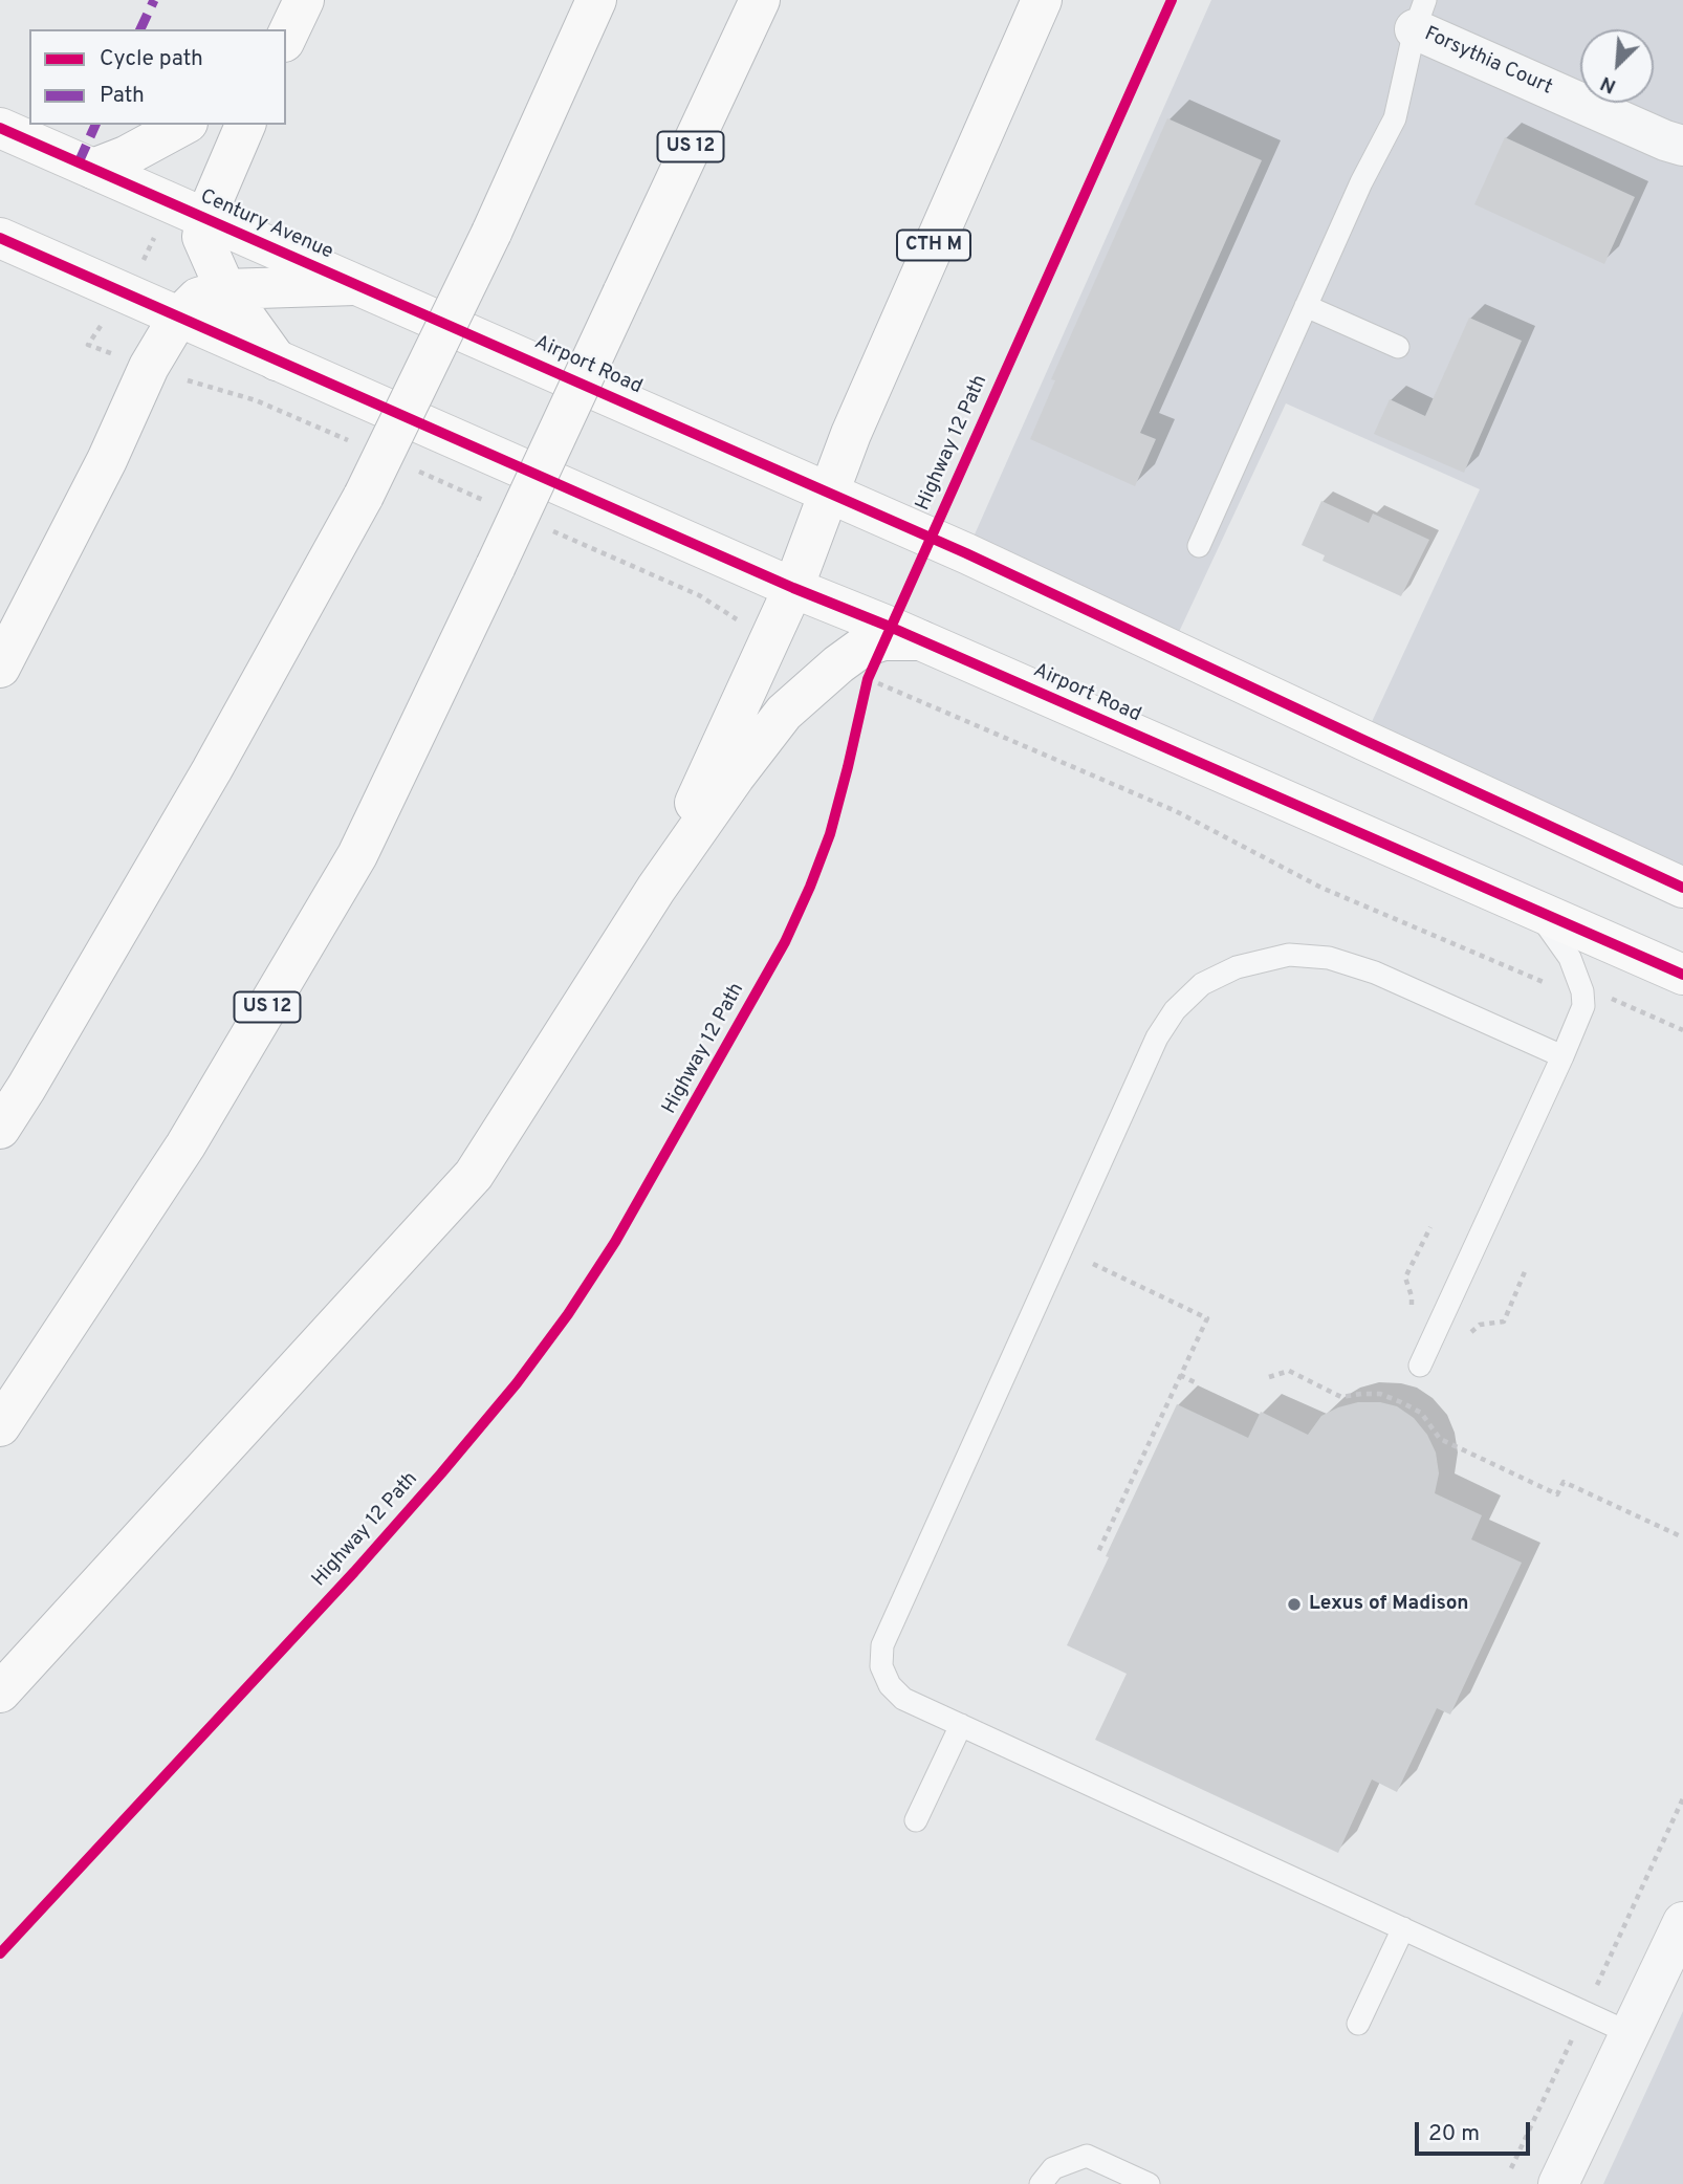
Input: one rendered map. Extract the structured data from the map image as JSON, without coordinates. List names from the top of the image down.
{
  "streets": {
    "main road": [
      "US 12",
      "Century Avenue",
      "CTH M",
      "Airport Road"
    ],
    "street": ["Forsythia Court"],
    "cycle path": ["Highway 12 Path"]
  },
  "crossings": [
    ["Century Avenue", "Airport Road"],
    ["CTH M", "Airport Road"]
  ],
  "places": ["Lexus of Madison"],
  "legend": ["Cycle path", "Path"],
  "scale_bar": "20 m",
  "north": "bottom left"
}
